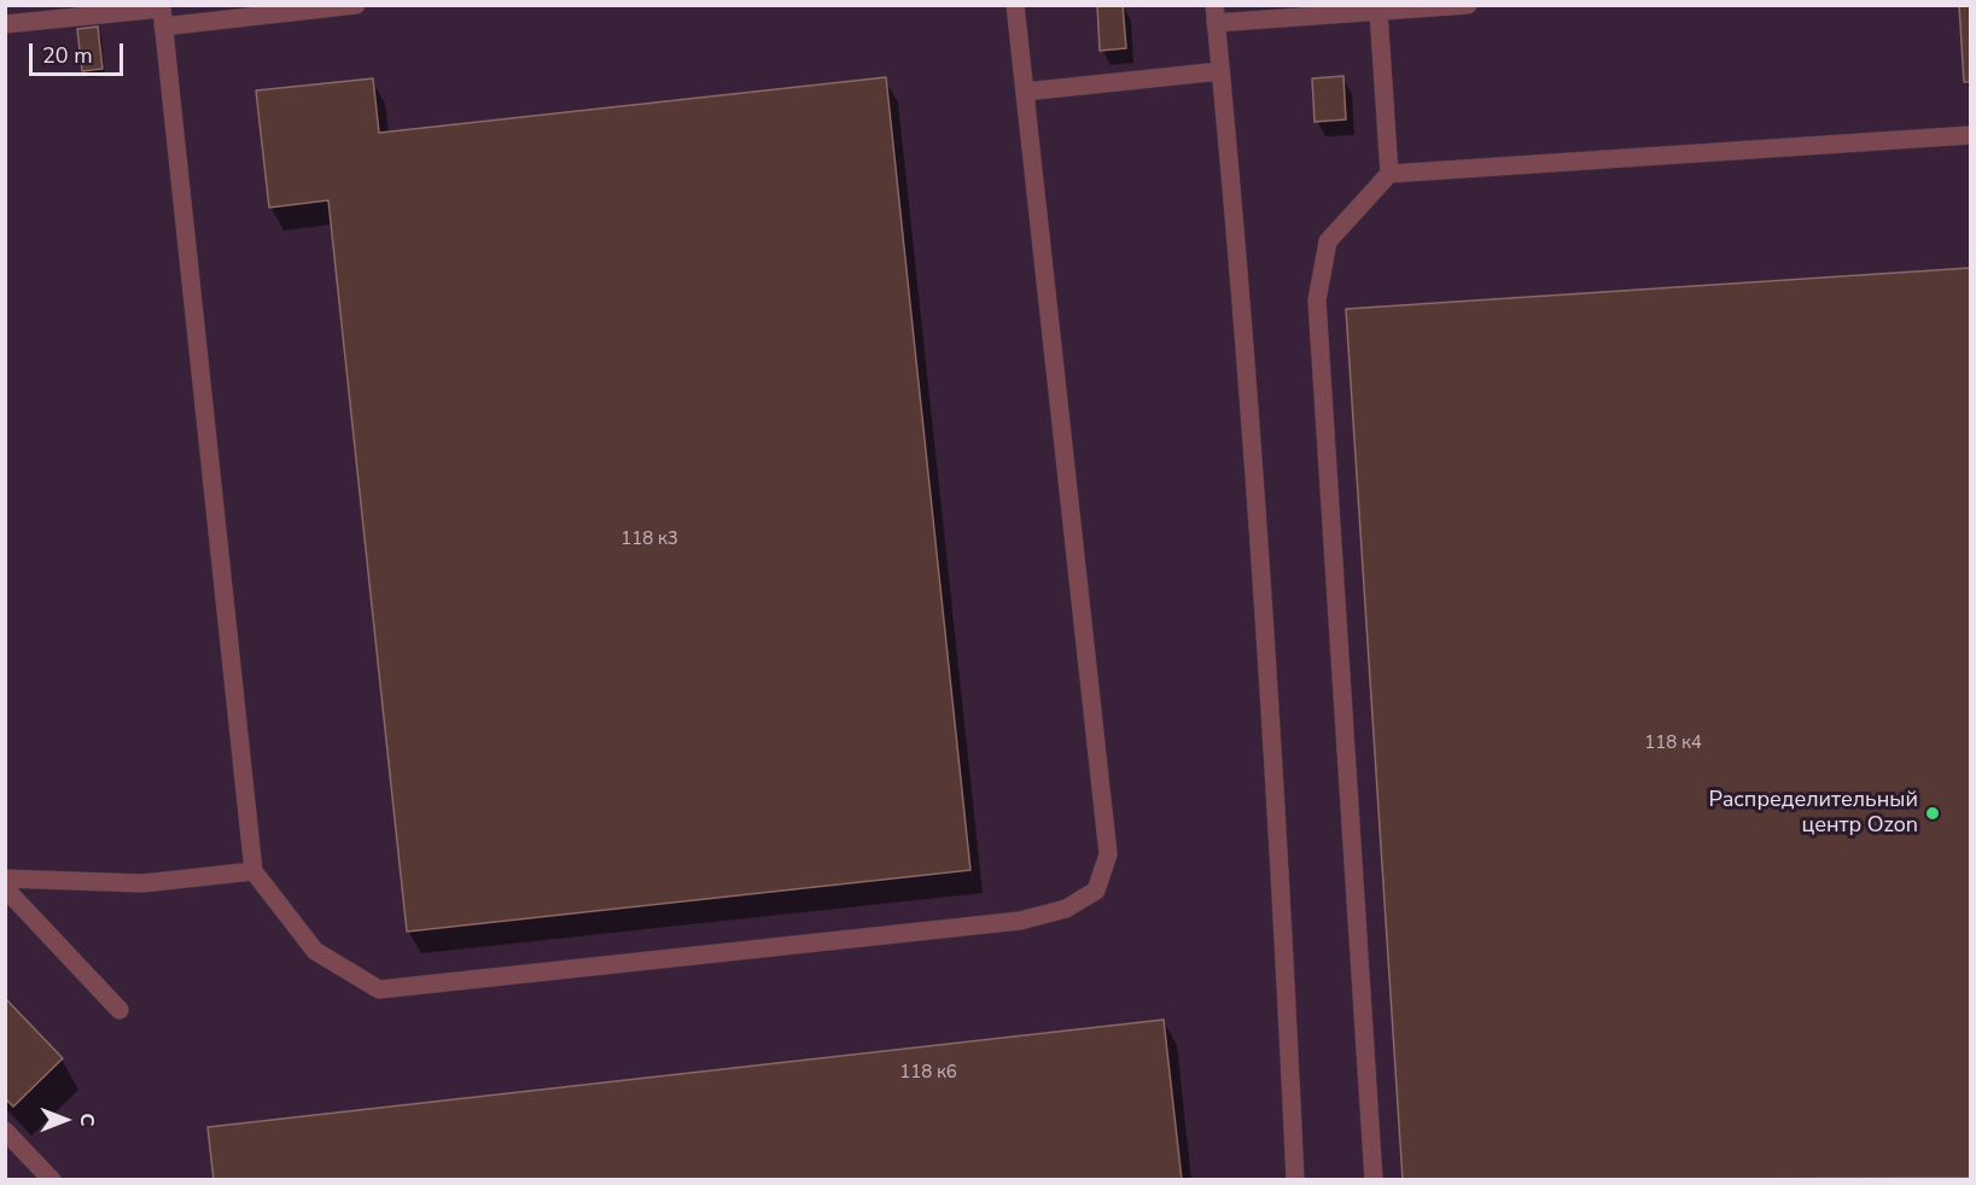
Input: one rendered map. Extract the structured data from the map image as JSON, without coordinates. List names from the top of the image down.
{
  "places": ["Распределительный центр Ozon"],
  "house_numbers": ["118 к3", "118 к4", "118 к6"],
  "scale_bar": "20 m",
  "north": "right"
}
